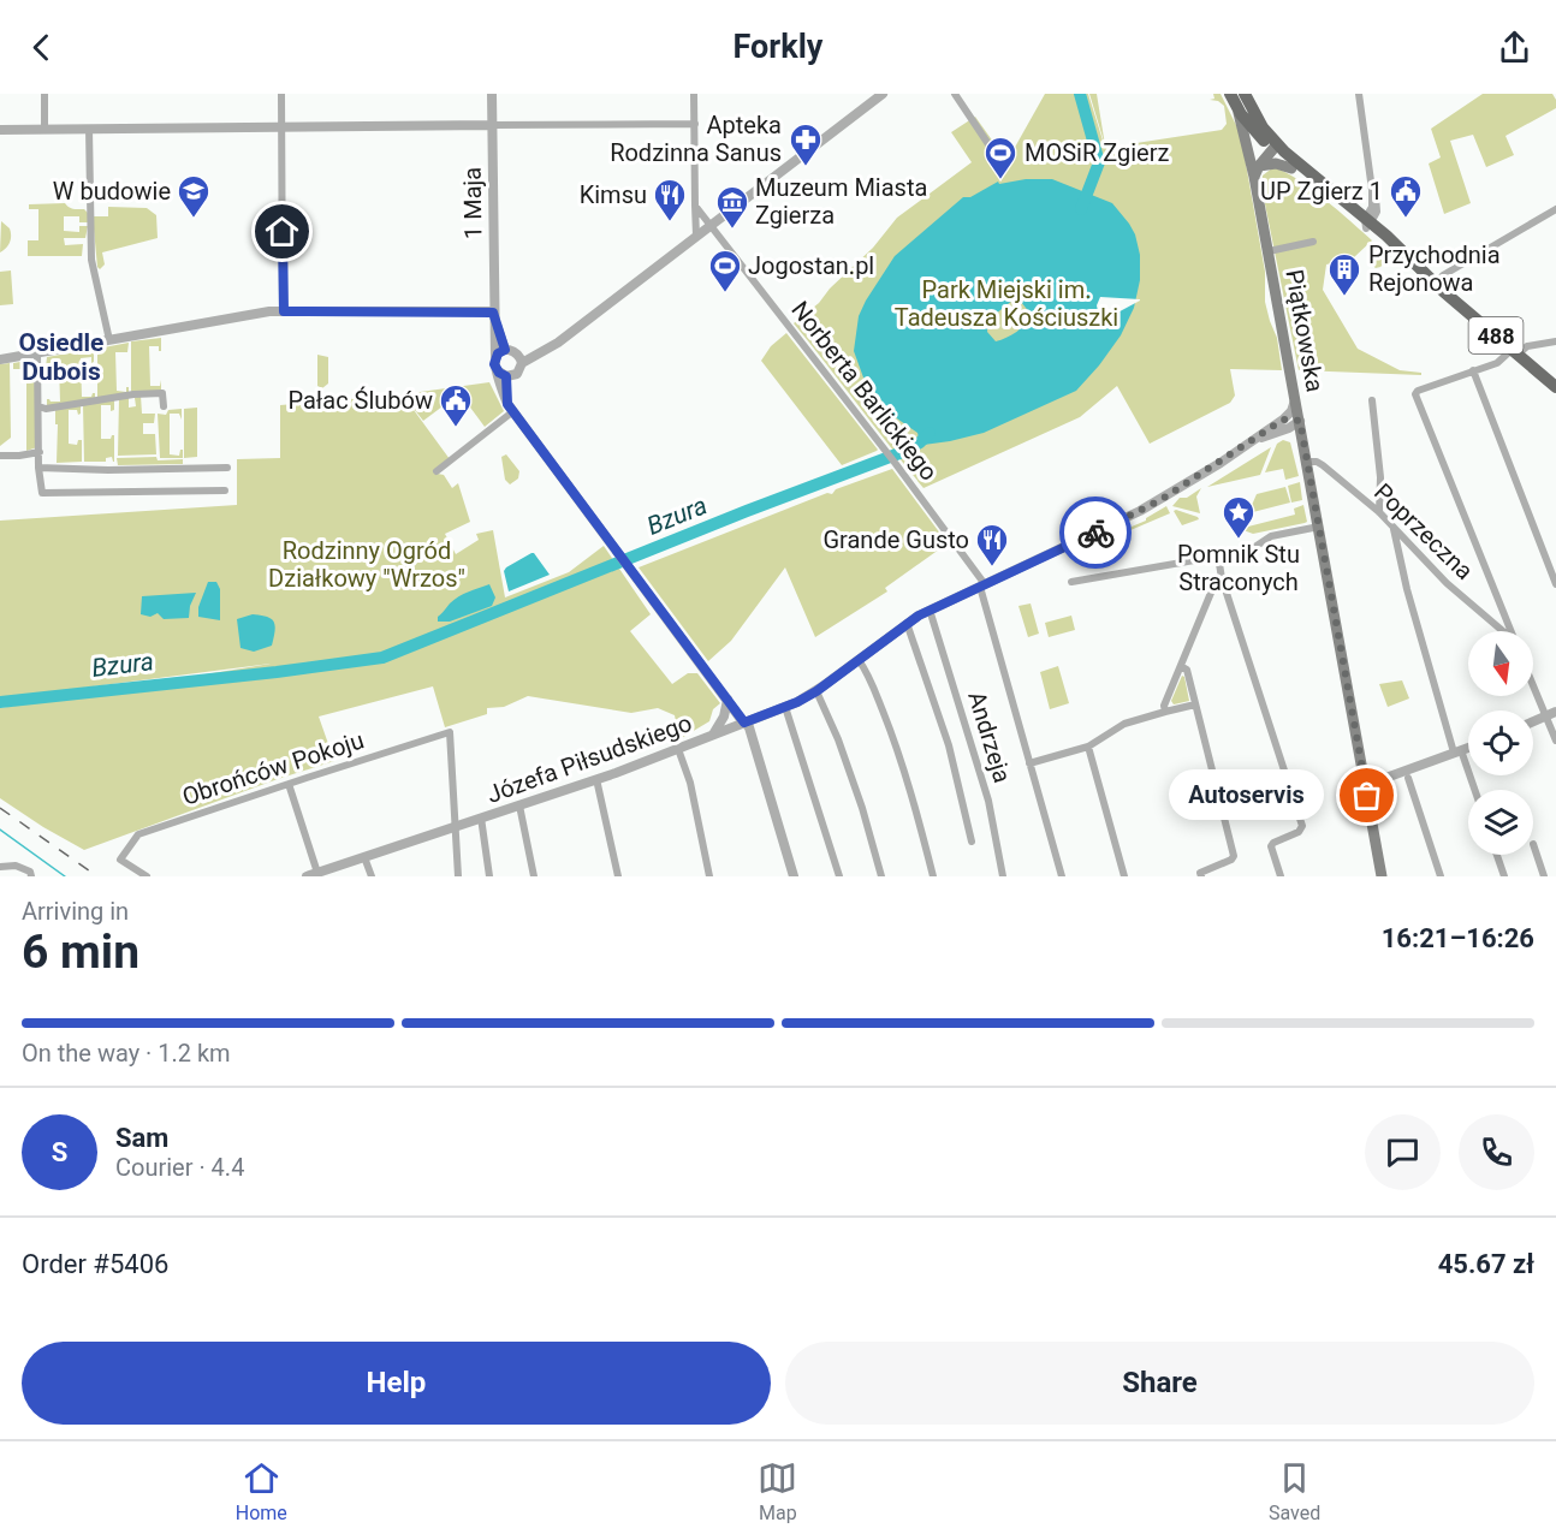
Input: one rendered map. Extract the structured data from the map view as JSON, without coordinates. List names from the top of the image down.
{
  "streets": {
    "main road": ["Piątkowska", "488"],
    "street": [
      "1 Maja",
      "Norberta Barlickiego",
      "Poprzeczna",
      "Andrzeja",
      "Józefa Piłsudskiego",
      "Obrońców Pokoju"
    ]
  },
  "crossings": [
    ["Piątkowska", "488"],
    ["Piątkowska", "Poprzeczna"],
    ["Piątkowska", "Józefa Piłsudskiego"],
    ["Norberta Barlickiego", "Józefa Piłsudskiego"],
    ["Andrzeja", "Józefa Piłsudskiego"],
    ["Józefa Piłsudskiego", "Obrońców Pokoju"]
  ],
  "districts": ["Osiedle Dubois"],
  "water": ["Bzura"],
  "parks": ["Park Miejski im. Tadeusza Kościuszki", "Rodzinny Ogród Działkowy \"Wrzos\""],
  "places": {
    "pharmacy": ["Apteka Rodzinna Sanus"],
    "sports": ["MOSiR Zgierz", "Jogostan.pl"],
    "school or university": ["W budowie"],
    "public building": ["UP Zgierz 1", "Pałac Ślubów"],
    "restaurant": ["Kimsu", "Grande Gusto"],
    "museum": ["Muzeum Miasta Zgierza"],
    "building": ["Przychodnia Rejonowa"],
    "place": ["Pomnik Stu Straconych"],
    "other": ["Autoservis"]
  },
  "north": "bottom",
  "page": {
    "header": "Forkly",
    "bubble": "Autoservis",
    "heading": ["6 min", "Arriving in", "16:21–16:26"],
    "panel": [
      "Sam",
      "Courier · 4.4",
      "Order #5406",
      "45.67 zł"
    ],
    "bar": "On the way · 1.2 km",
    "round": "S",
    "buttons": ["Help", "Share"],
    "tabs": ["Home", "Map", "Saved"]
  }
}
